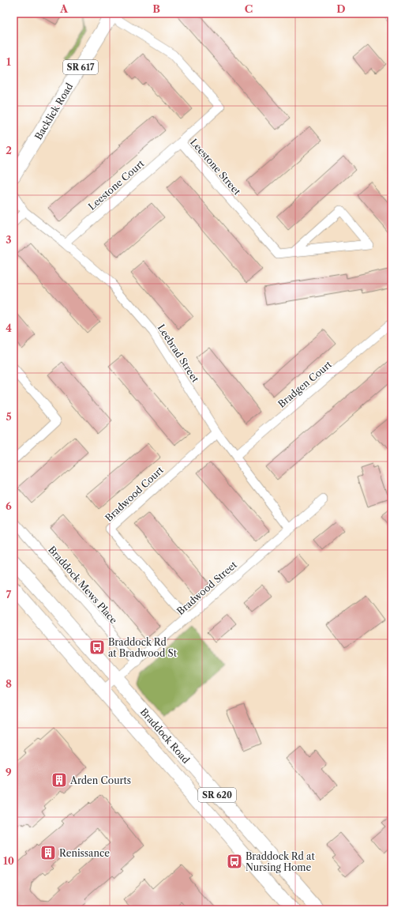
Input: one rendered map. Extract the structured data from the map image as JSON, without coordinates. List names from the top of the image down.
{
  "streets": {
    "main road": [
      "SR 617",
      "Backlick Road",
      "Braddock Road",
      "SR 620"
    ],
    "street": [
      "Leestone Street",
      "Leestone Court",
      "Leebrad Street",
      "Bradgen Court",
      "Bradwood Court",
      "Braddock Mews Place",
      "Bradwood Street"
    ]
  },
  "crossings": [
    ["Backlick Road", "Leestone Street"],
    ["Leestone Street", "Leestone Court"],
    ["Leestone Court", "Leebrad Street"],
    ["Leebrad Street", "Bradgen Court"],
    ["Leebrad Street", "Bradwood Court"],
    ["Leebrad Street", "Bradwood Street"],
    ["Bradwood Court", "Bradwood Street"],
    ["Braddock Mews Place", "Bradwood Street"],
    ["Bradwood Street", "Braddock Road"]
  ],
  "places": {
    "bus stop": ["Braddock Rd at Bradwood St", "Braddock Rd at Nursing Home"],
    "building": ["Arden Courts", "Renissance"]
  },
  "grid": {
    "columns": [
      "A",
      "B",
      "C",
      "D"
    ],
    "rows": [
      "1",
      "2",
      "3",
      "4",
      "5",
      "6",
      "7",
      "8",
      "9",
      "10"
    ]
  }
}
